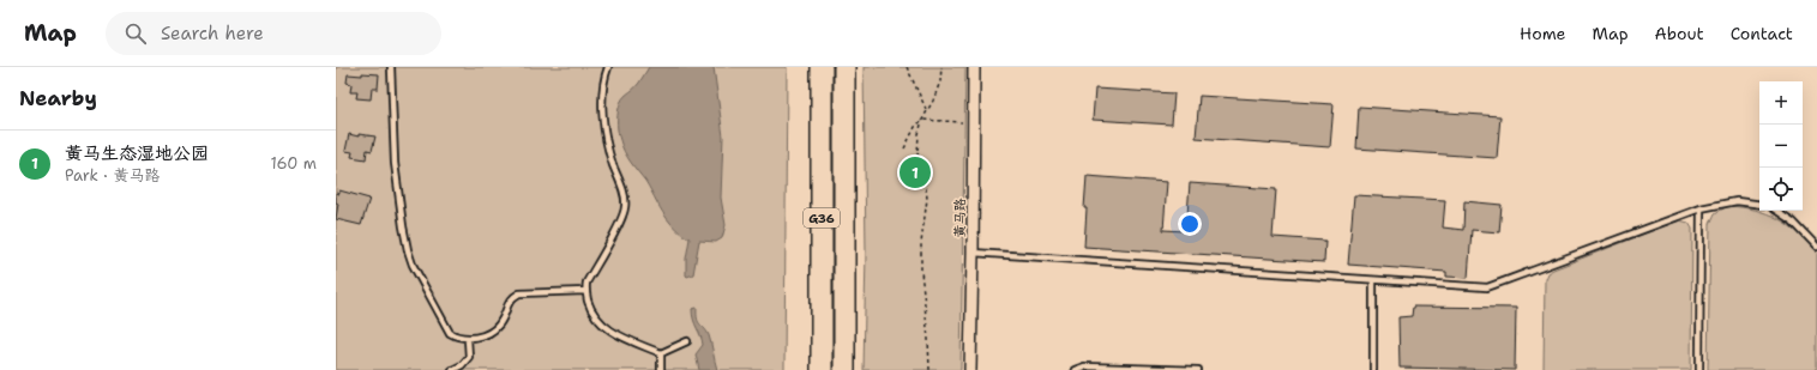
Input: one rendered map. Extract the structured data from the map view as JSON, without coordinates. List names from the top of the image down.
{
  "streets": {
    "highway": ["G36"],
    "street": ["黄马路"]
  },
  "page": {
    "header": "Map",
    "search": "Search here",
    "nav": [
      "Home",
      "Map",
      "About",
      "Contact"
    ],
    "heading": "Nearby",
    "map_buttons": ["+", "−"],
    "list": [
      {
        "mark": "1",
        "name": "黄马生态湿地公园",
        "note": "Park · 黄马路",
        "value": "160 m"
      }
    ],
    "pins": "1"
  }
}
